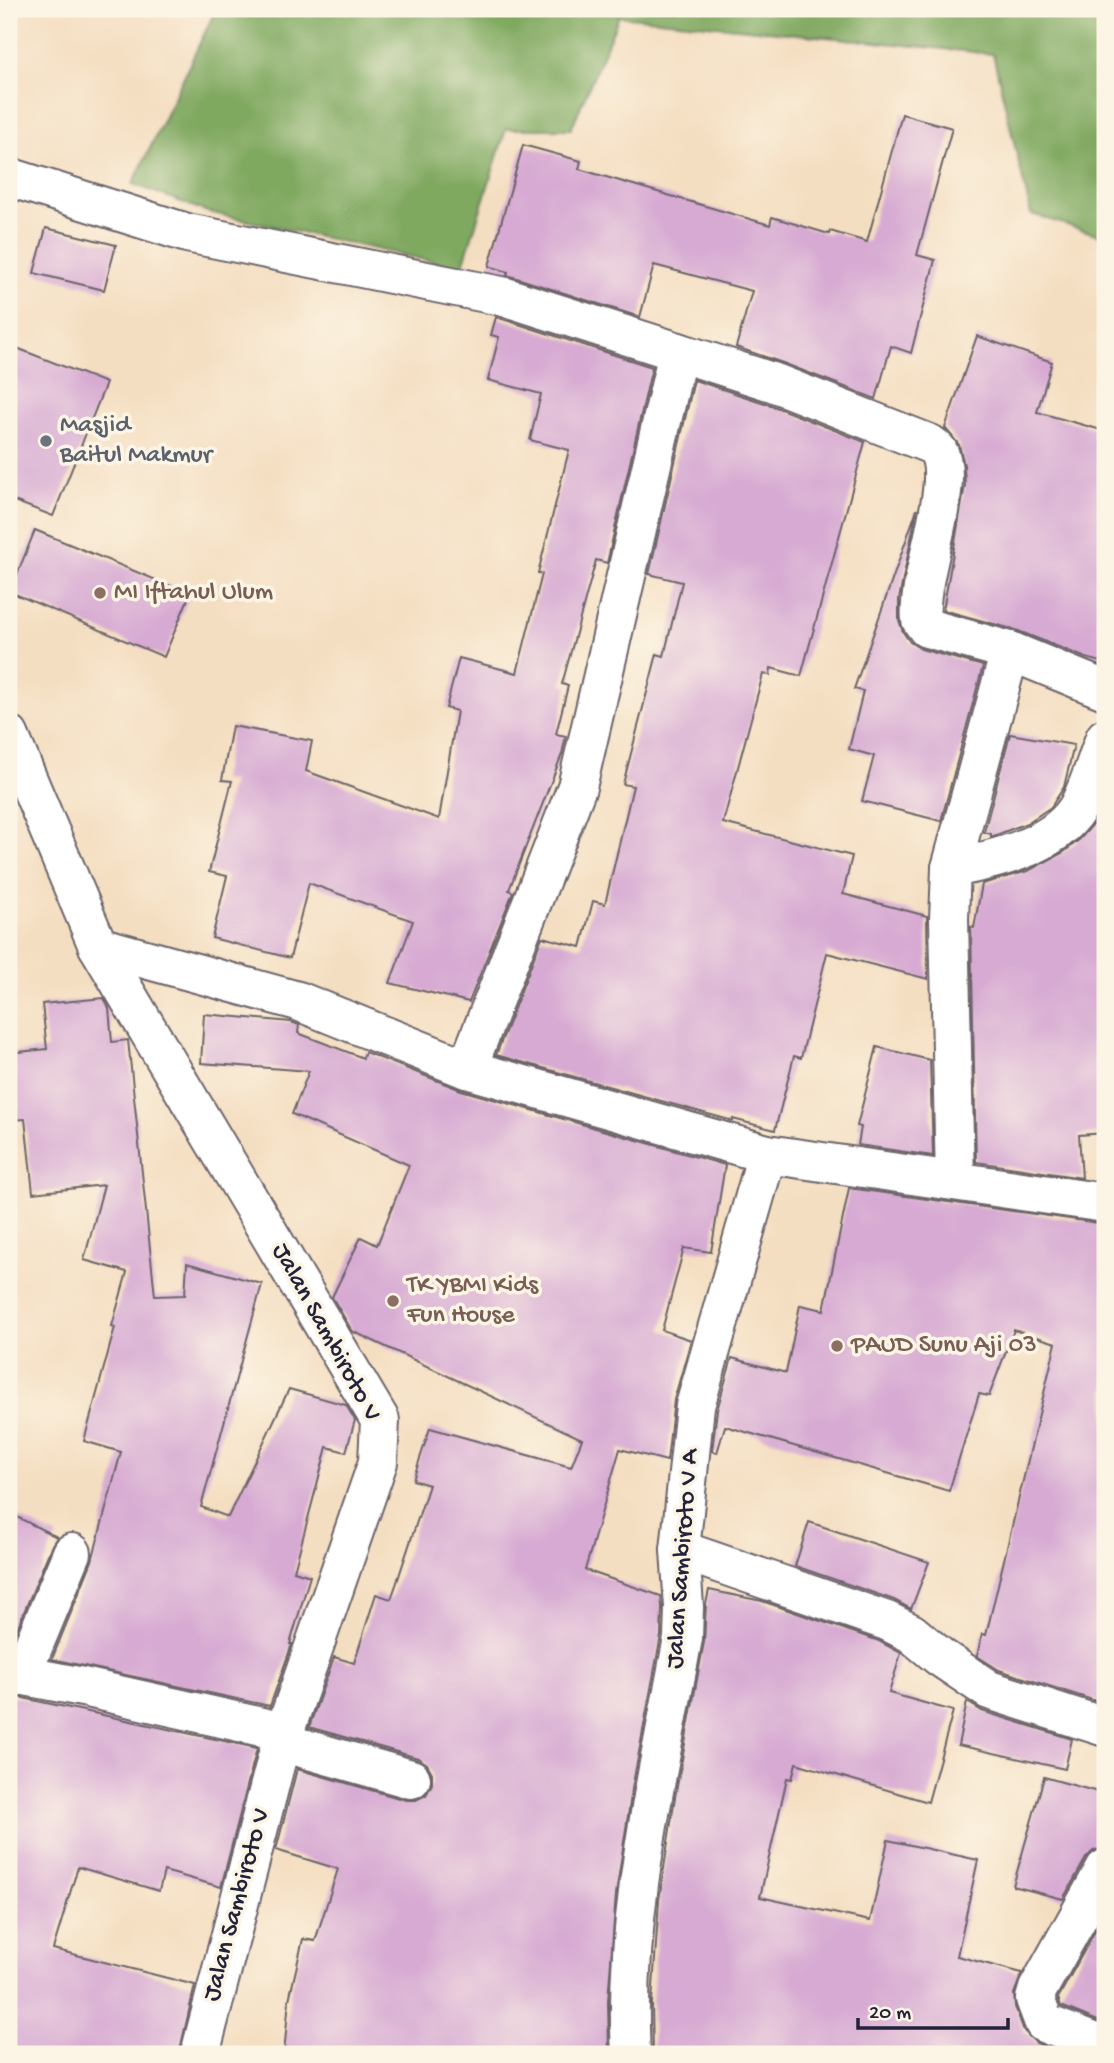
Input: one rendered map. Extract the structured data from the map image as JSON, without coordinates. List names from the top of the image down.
{
  "streets": {
    "street": ["Jalan Sambiroto V", "Jalan Sambiroto V A"]
  },
  "places": [
    "Masjid Baitul Makmur",
    "MI Iftahul Ulum",
    "TK YBMI Kids Fun House",
    "PAUD Sunu Aji 03"
  ],
  "scale_bar": "20 m"
}
